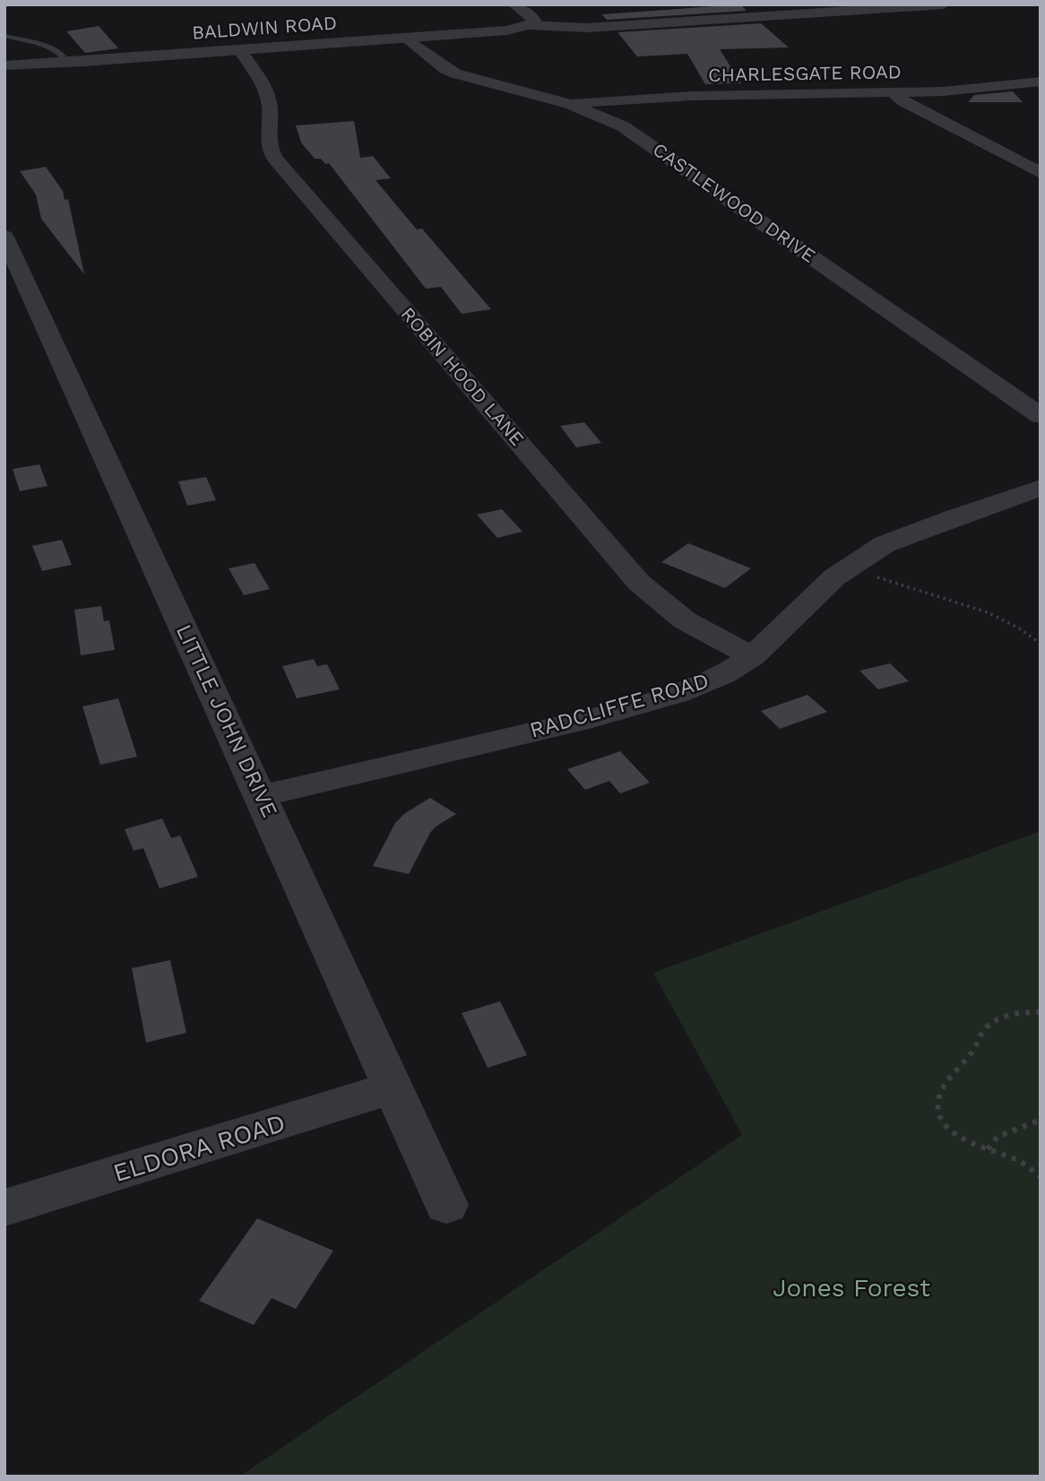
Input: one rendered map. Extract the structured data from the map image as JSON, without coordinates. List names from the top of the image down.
{
  "streets": {
    "street": [
      "BALDWIN ROAD",
      "CHARLESGATE ROAD",
      "CASTLEWOOD DRIVE",
      "ROBIN HOOD LANE",
      "RADCLIFFE ROAD",
      "LITTLE JOHN DRIVE",
      "ELDORA ROAD"
    ]
  },
  "crossings": [
    ["BALDWIN ROAD", "CASTLEWOOD DRIVE"],
    ["BALDWIN ROAD", "ROBIN HOOD LANE"],
    ["CHARLESGATE ROAD", "CASTLEWOOD DRIVE"],
    ["ROBIN HOOD LANE", "RADCLIFFE ROAD"],
    ["RADCLIFFE ROAD", "LITTLE JOHN DRIVE"],
    ["LITTLE JOHN DRIVE", "ELDORA ROAD"]
  ],
  "parks": ["Jones Forest"]
}
